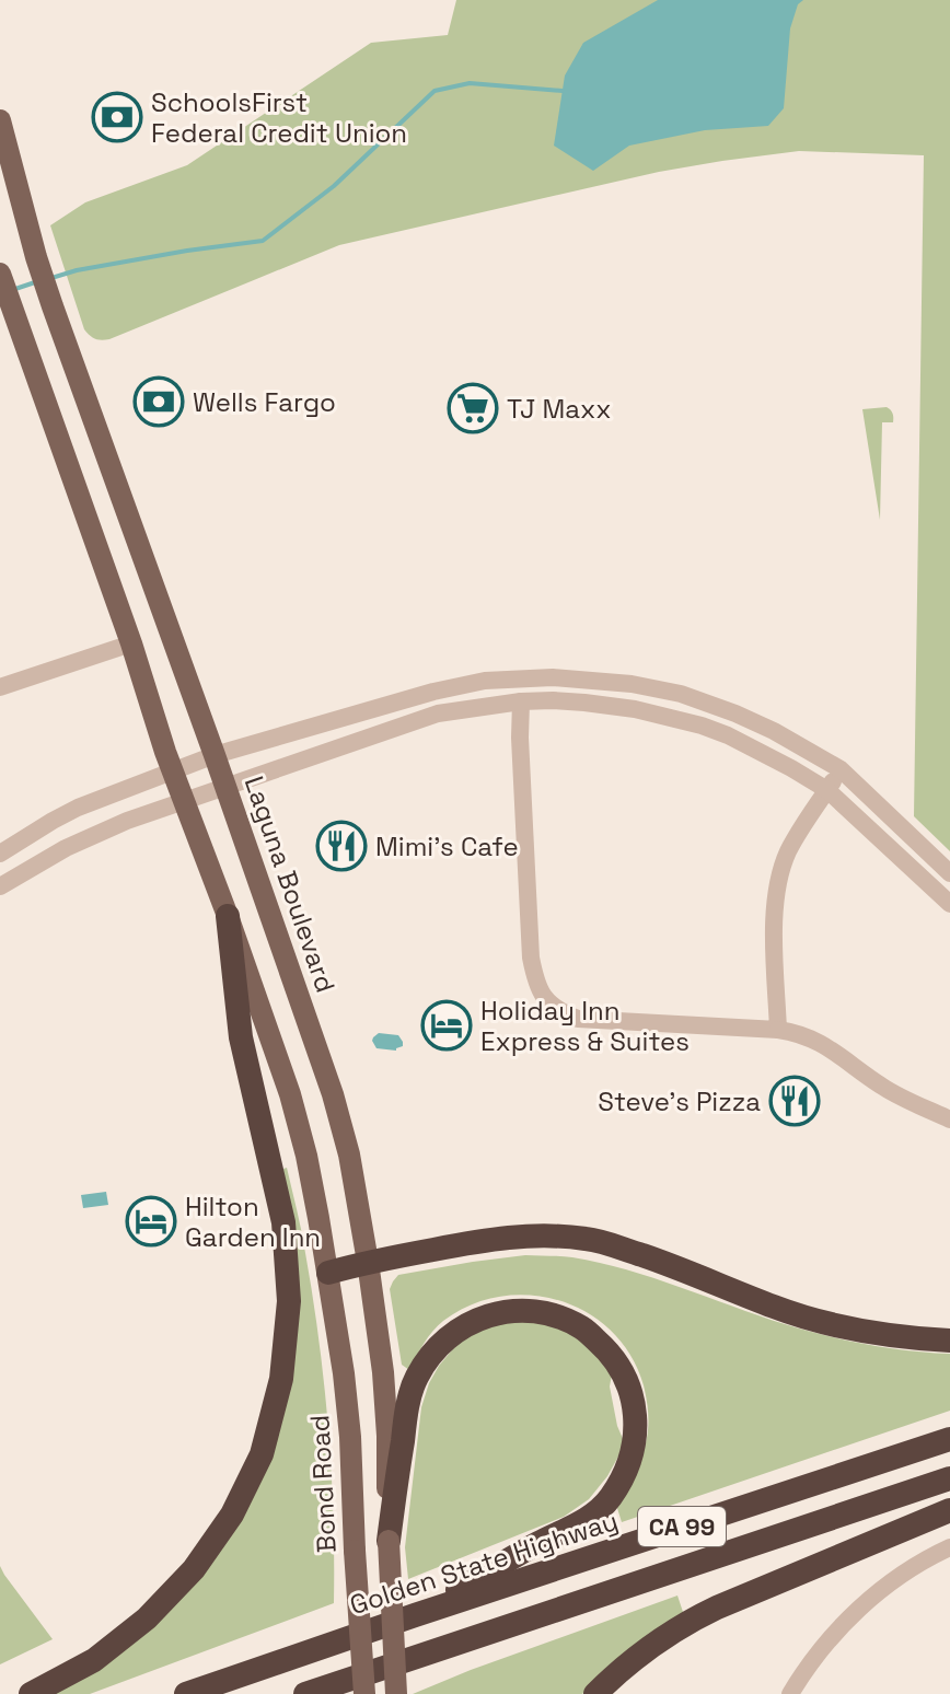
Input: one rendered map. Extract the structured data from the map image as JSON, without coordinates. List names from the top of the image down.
{
  "streets": {
    "highway": ["CA 99", "Golden State Highway"],
    "main road": ["Laguna Boulevard", "Bond Road"]
  },
  "places": {
    "bank": ["SchoolsFirst Federal Credit Union", "Wells Fargo"],
    "supermarket": ["TJ Maxx"],
    "restaurant": ["Mimi's Cafe", "Steve's Pizza"],
    "hotel": ["Holiday Inn Express & Suites", "Hilton Garden Inn"]
  }
}
